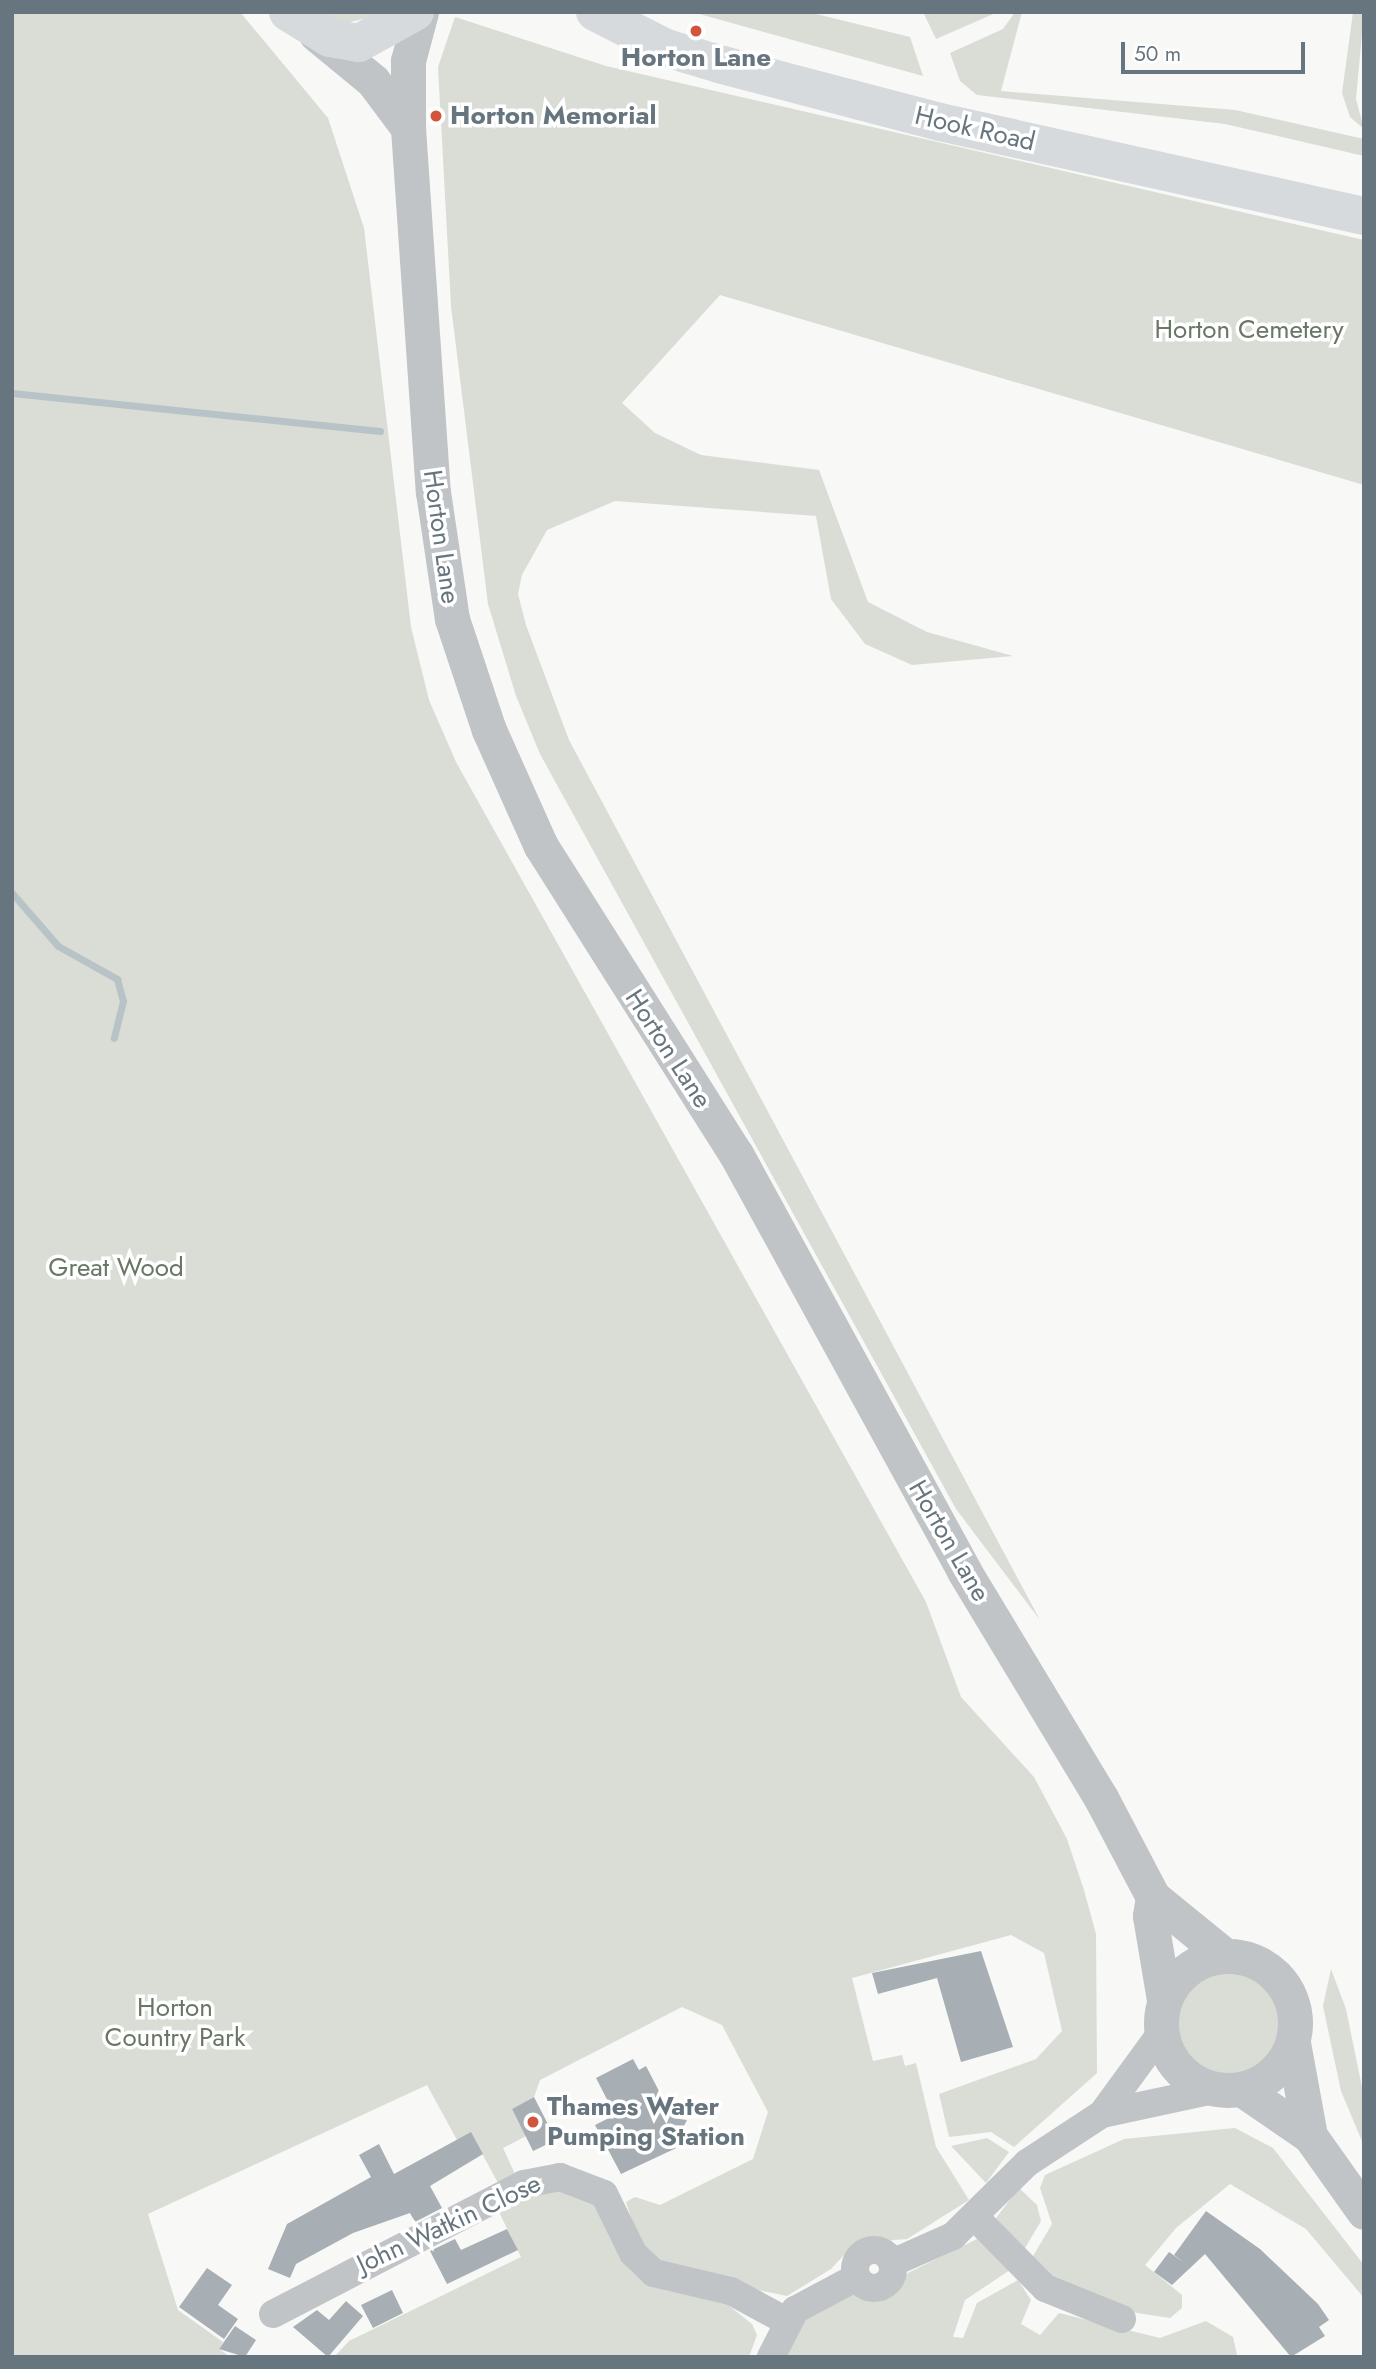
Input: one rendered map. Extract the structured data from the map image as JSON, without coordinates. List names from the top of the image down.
{
  "streets": {
    "main road": ["Hook Road"],
    "street": ["Horton Lane", "John Watkin Close"]
  },
  "parks": ["Horton Cemetery", "Great Wood", "Horton Country Park"],
  "places": ["Horton Lane", "Horton Memorial", "Thames Water Pumping Station"],
  "scale_bar": "50 m"
}
